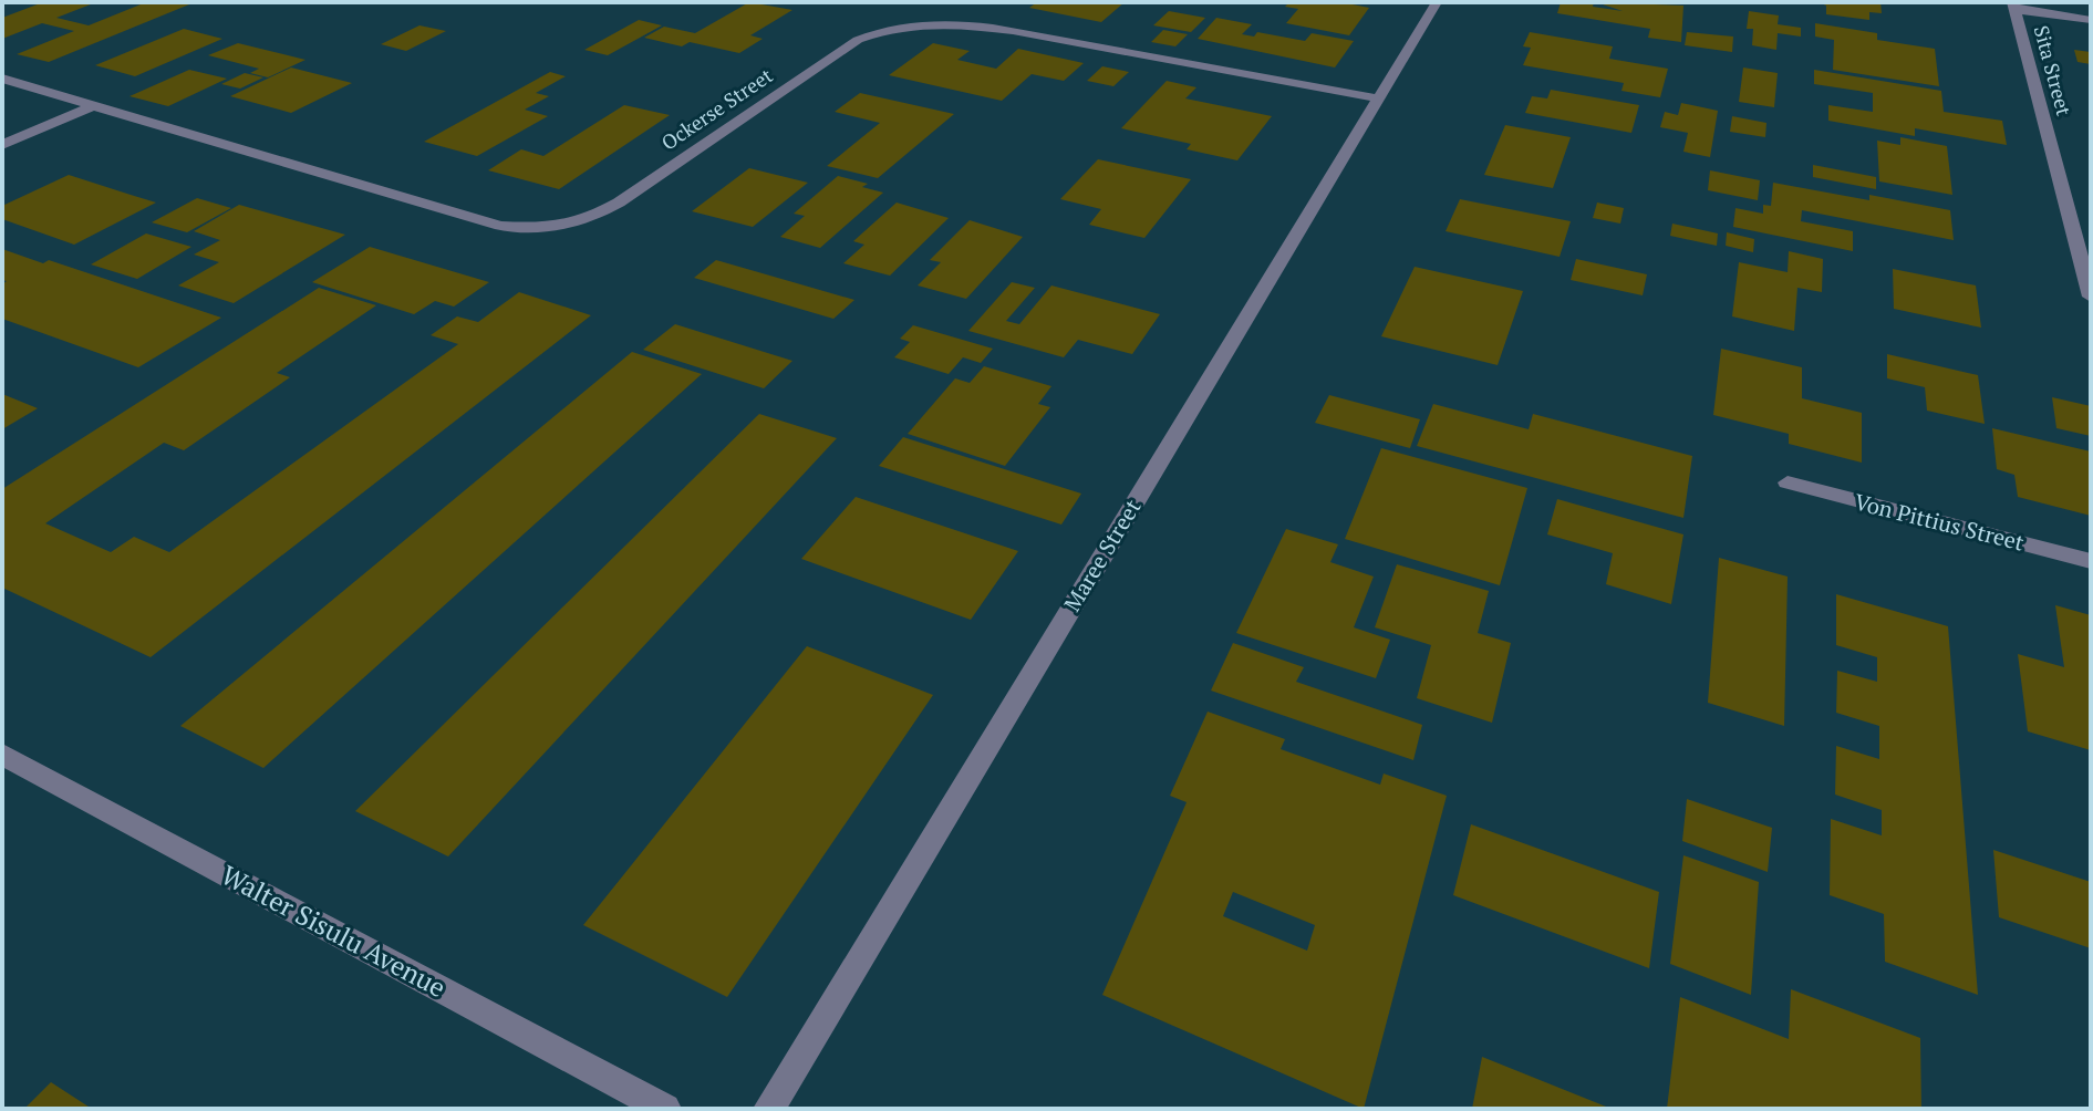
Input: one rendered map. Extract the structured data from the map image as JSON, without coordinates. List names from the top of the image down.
{
  "streets": {
    "street": [
      "Sita Street",
      "Ockerse Street",
      "Von Pittius Street",
      "Maree Street",
      "Walter Sisulu Avenue"
    ]
  },
  "crossings": [
    ["Ockerse Street", "Maree Street"]
  ]
}
